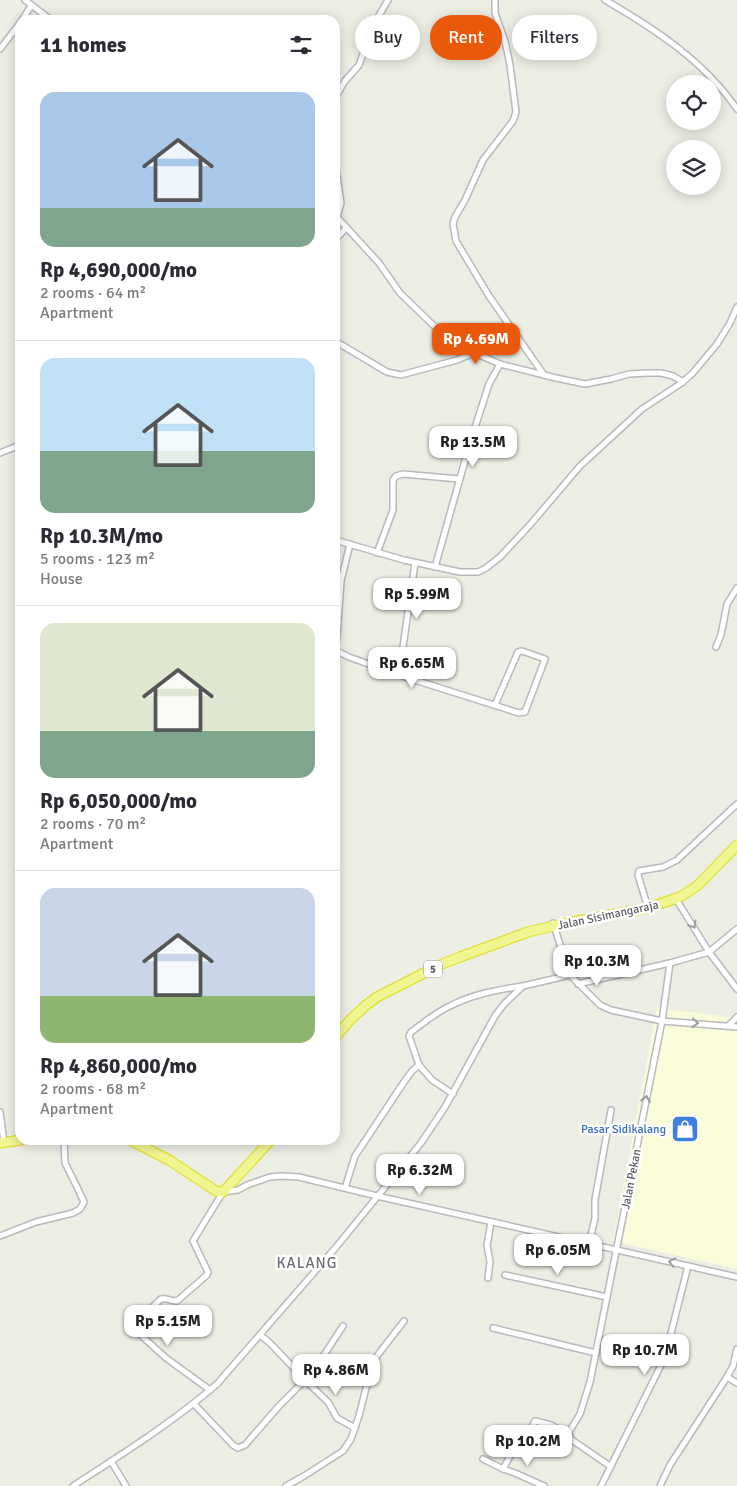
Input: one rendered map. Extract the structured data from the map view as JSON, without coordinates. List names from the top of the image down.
{
  "streets": {
    "highway": ["Jalan Sisimangaraja", "5"],
    "street": ["Jalan Pekan"]
  },
  "districts": ["KALANG"],
  "places": {
    "shop": ["Pasar Sidikalang"]
  },
  "page": {
    "chip": ["Buy", "Rent", "Filters"],
    "heading": "11 homes",
    "list": [
      {
        "name": "Rp 4,690,000/mo",
        "note": "2 rooms · 64 m² · Apartment"
      },
      {
        "name": "Rp 10.3M/mo",
        "note": "5 rooms · 123 m² · House"
      },
      {
        "name": "Rp 6,050,000/mo",
        "note": "2 rooms · 70 m² · Apartment"
      },
      {
        "name": "Rp 4,860,000/mo",
        "note": "2 rooms · 68 m² · Apartment"
      }
    ],
    "price": [
      "Rp 4.69M",
      "Rp 13.5M",
      "Rp 5.99M",
      "Rp 6.65M",
      "Rp 10.3M",
      "Rp 6.32M",
      "Rp 6.05M",
      "Rp 5.15M",
      "Rp 10.7M",
      "Rp 4.86M",
      "Rp 10.2M"
    ]
  }
}
